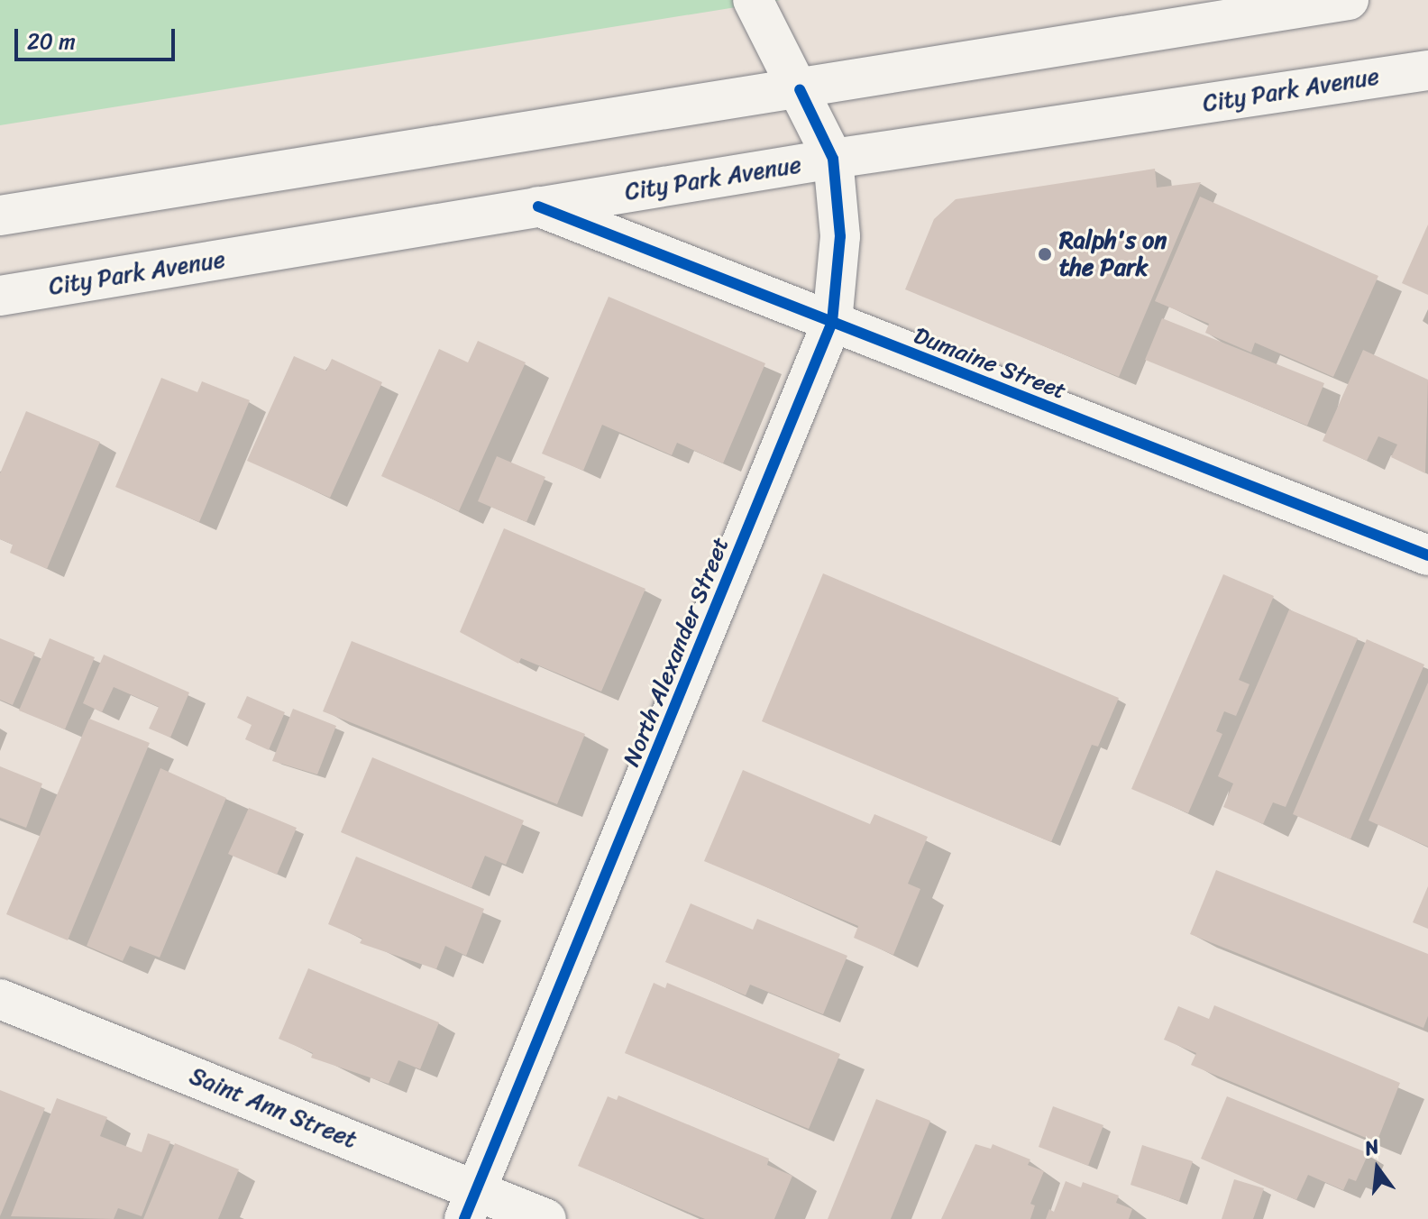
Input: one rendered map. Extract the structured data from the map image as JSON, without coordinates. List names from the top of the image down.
{
  "streets": {
    "street": [
      "City Park Avenue",
      "Dumaine Street",
      "North Alexander Street",
      "Saint Ann Street"
    ]
  },
  "crossings": [
    ["City Park Avenue", "Dumaine Street"],
    ["City Park Avenue", "North Alexander Street"],
    ["Dumaine Street", "North Alexander Street"],
    ["North Alexander Street", "Saint Ann Street"]
  ],
  "places": ["Ralph's on the Park"],
  "scale_bar": "20 m",
  "north": "top"
}
